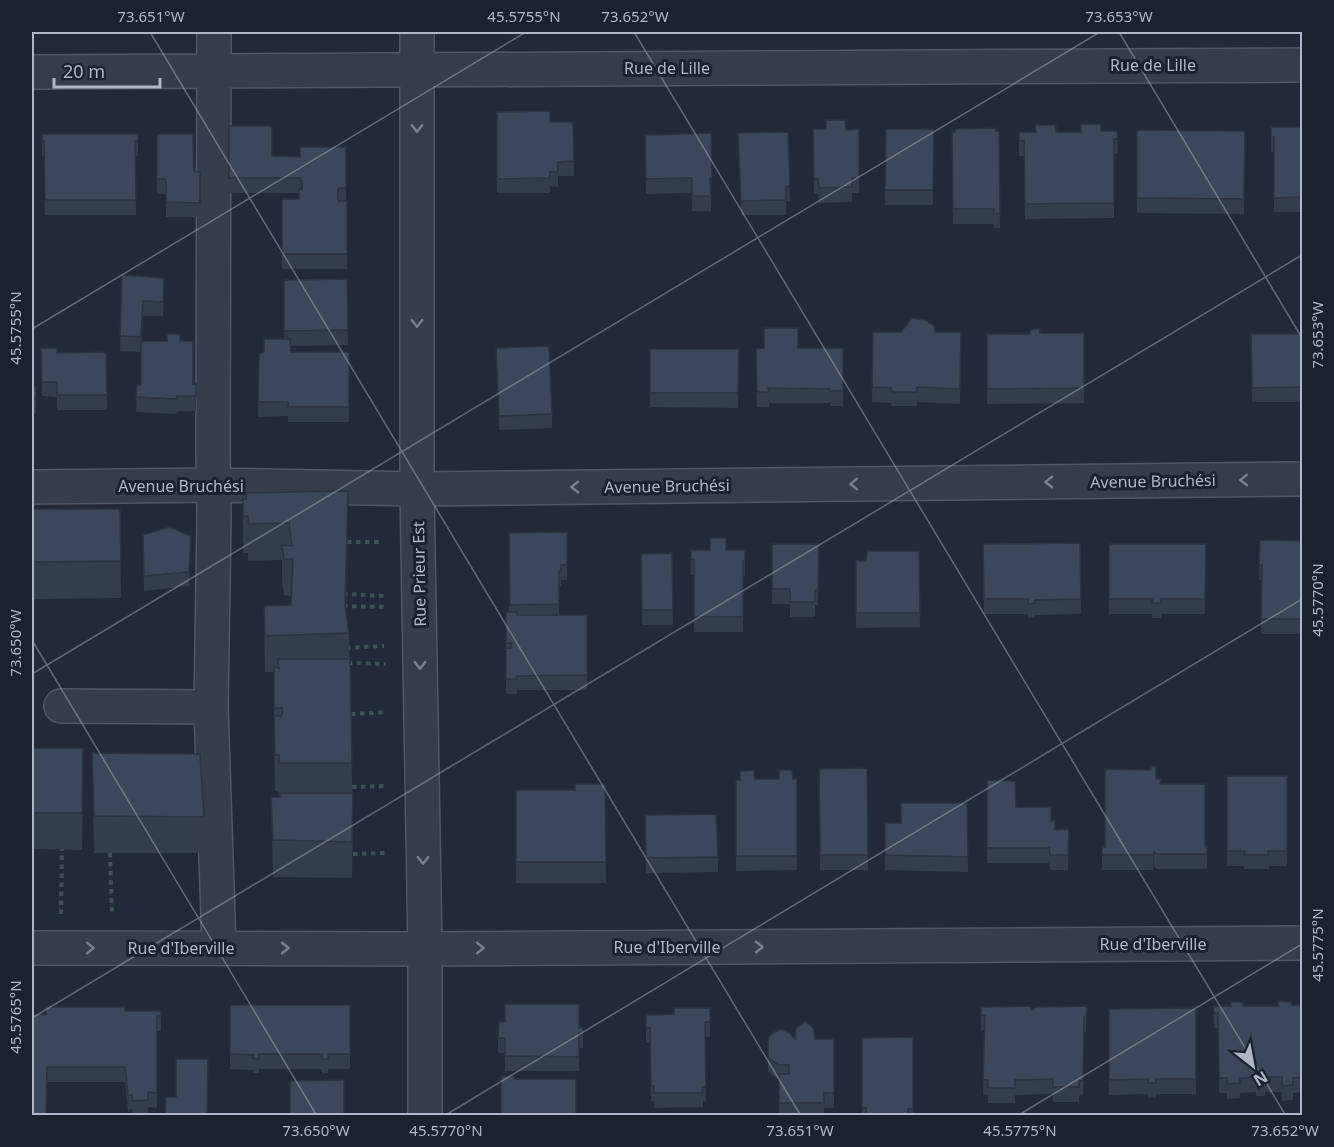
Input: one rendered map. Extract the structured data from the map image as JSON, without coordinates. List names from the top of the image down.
{
  "streets": {
    "street": [
      "Rue de Lille",
      "Avenue Bruchési",
      "Rue Prieur Est",
      "Rue d'Iberville"
    ]
  },
  "crossings": [
    ["Rue de Lille", "Rue Prieur Est"],
    ["Avenue Bruchési", "Rue Prieur Est"],
    ["Rue Prieur Est", "Rue d'Iberville"]
  ],
  "one_way": ["Avenue Bruchési", "Rue d'Iberville"],
  "scale_bar": "20 m",
  "north": "bottom right",
  "coordinates": [
    "73.651°W",
    "45.5755°N",
    "73.652°W",
    "73.653°W",
    "45.5770°N",
    "73.650°W",
    "45.5775°N",
    "45.5765°N"
  ]
}
